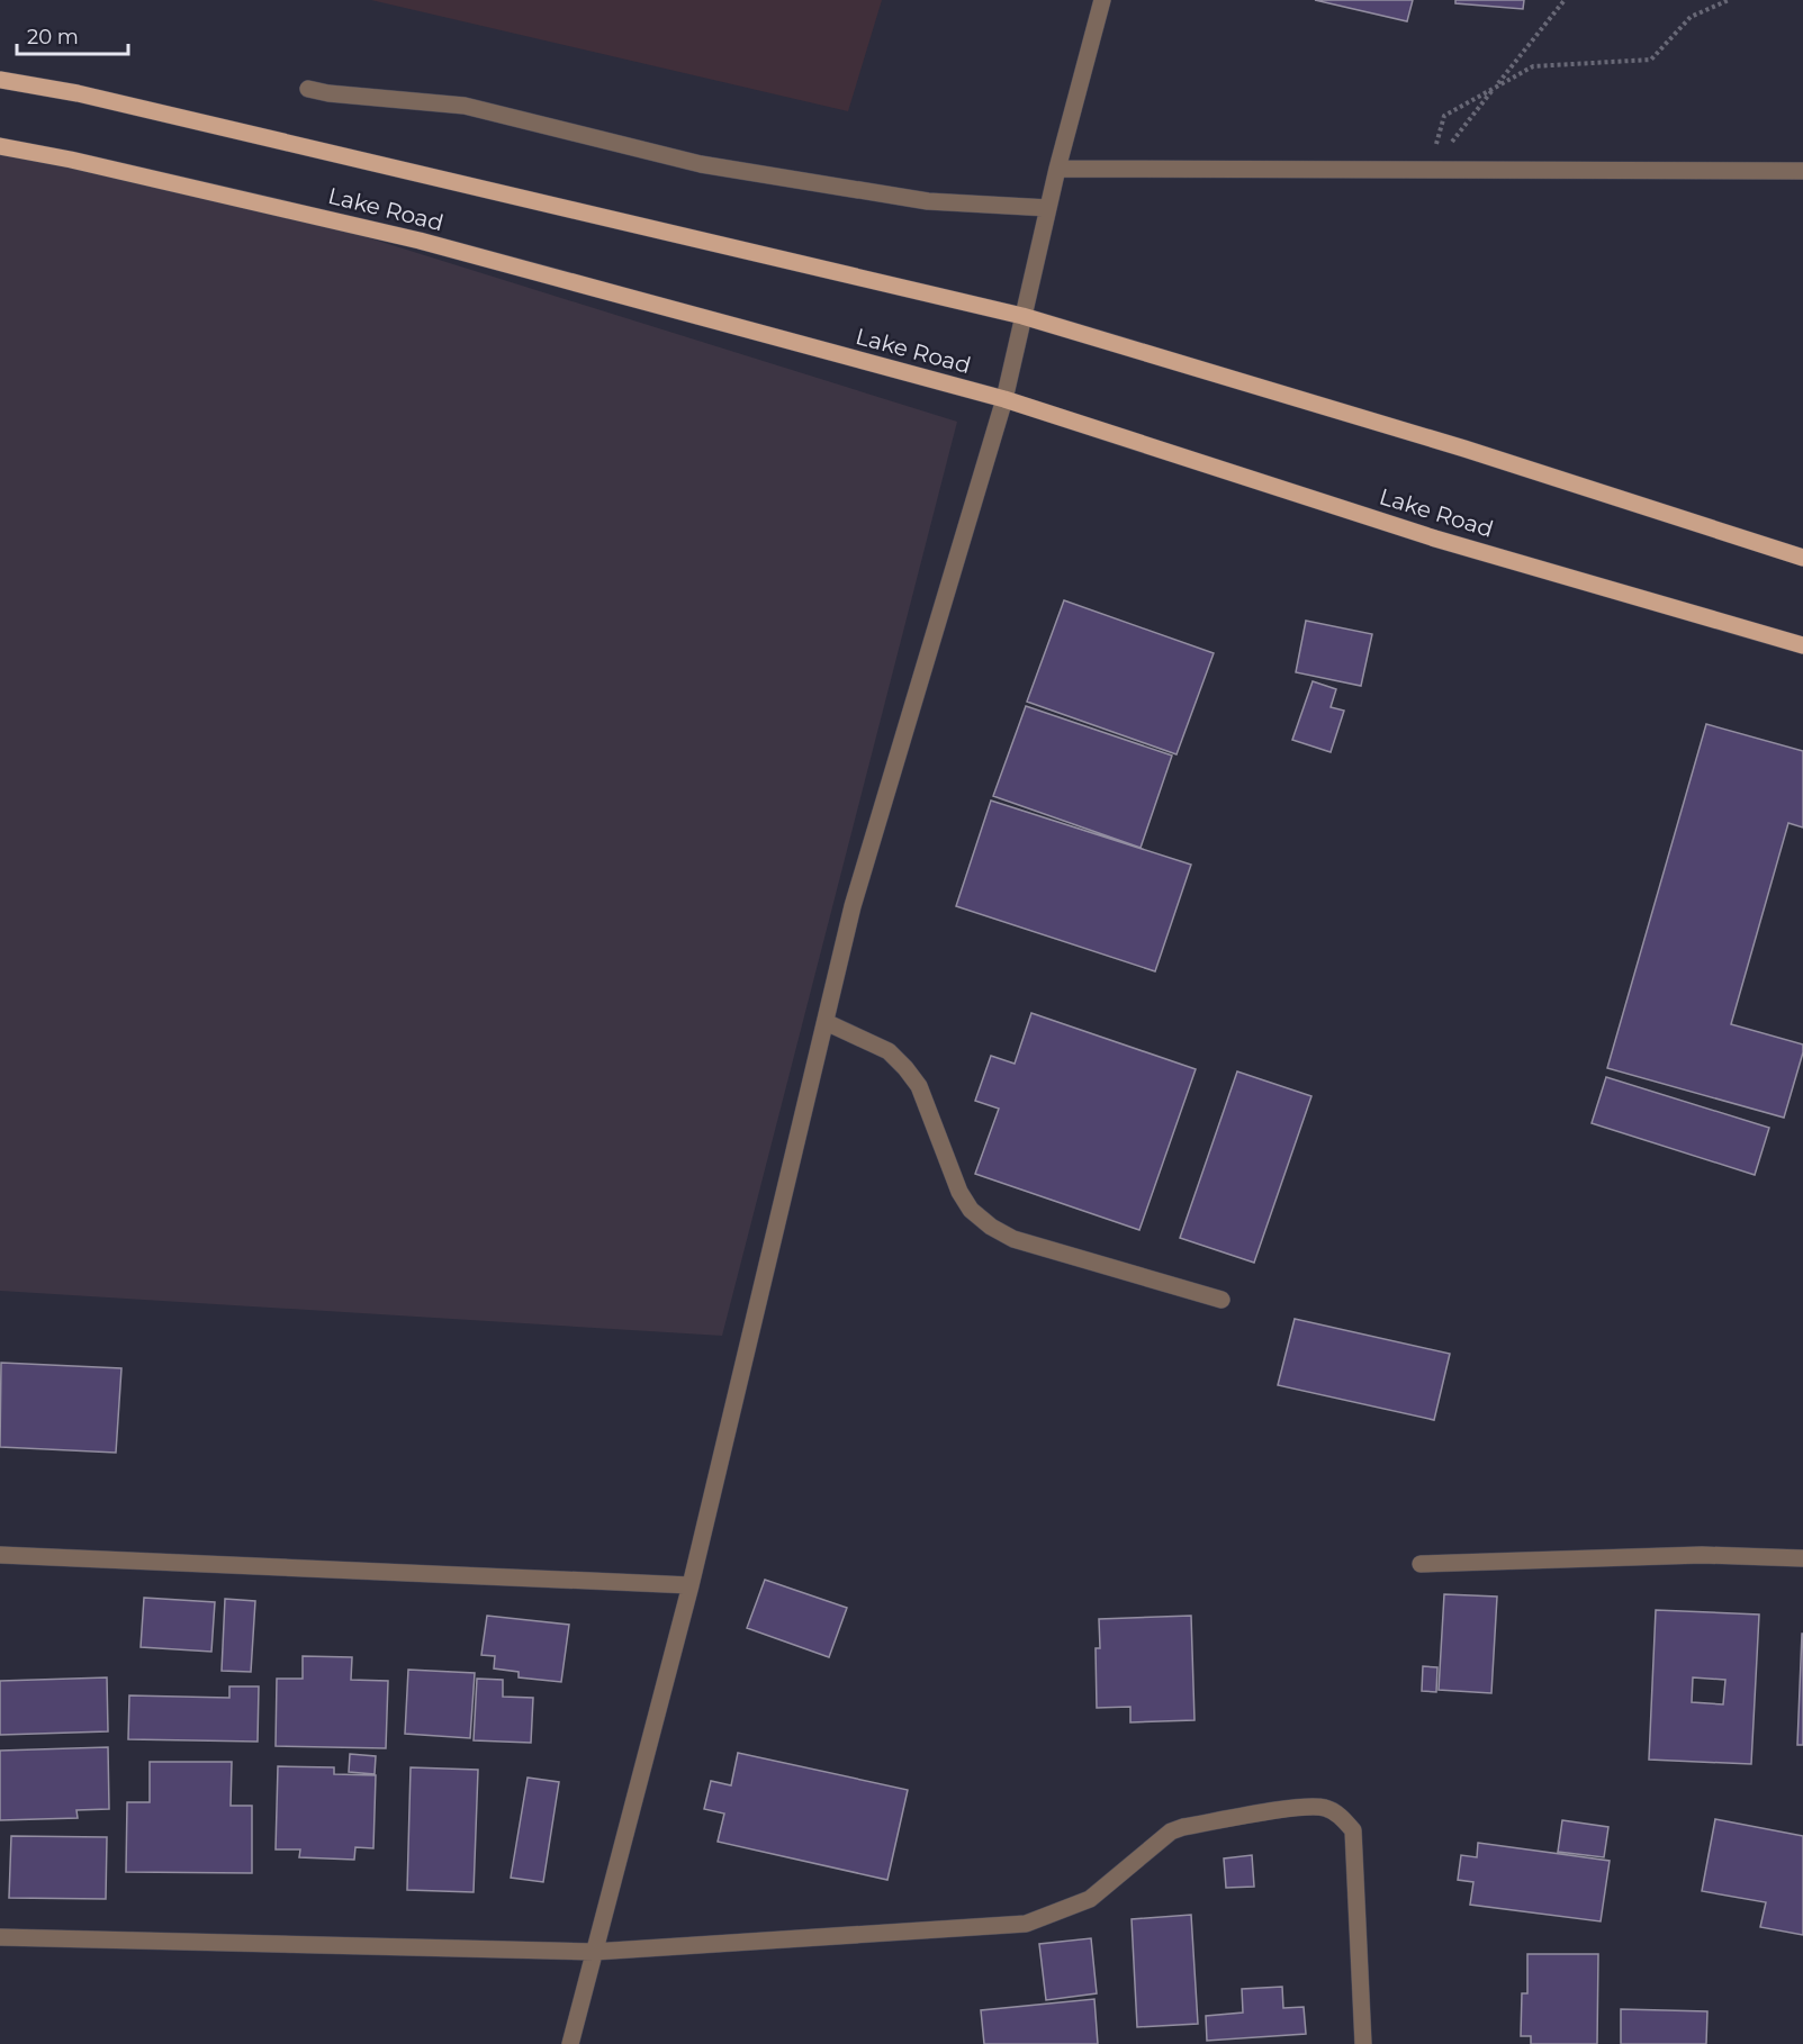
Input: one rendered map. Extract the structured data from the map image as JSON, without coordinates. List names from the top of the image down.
{
  "streets": {
    "main road": ["Lake Road"]
  },
  "scale_bar": "20 m"
}
